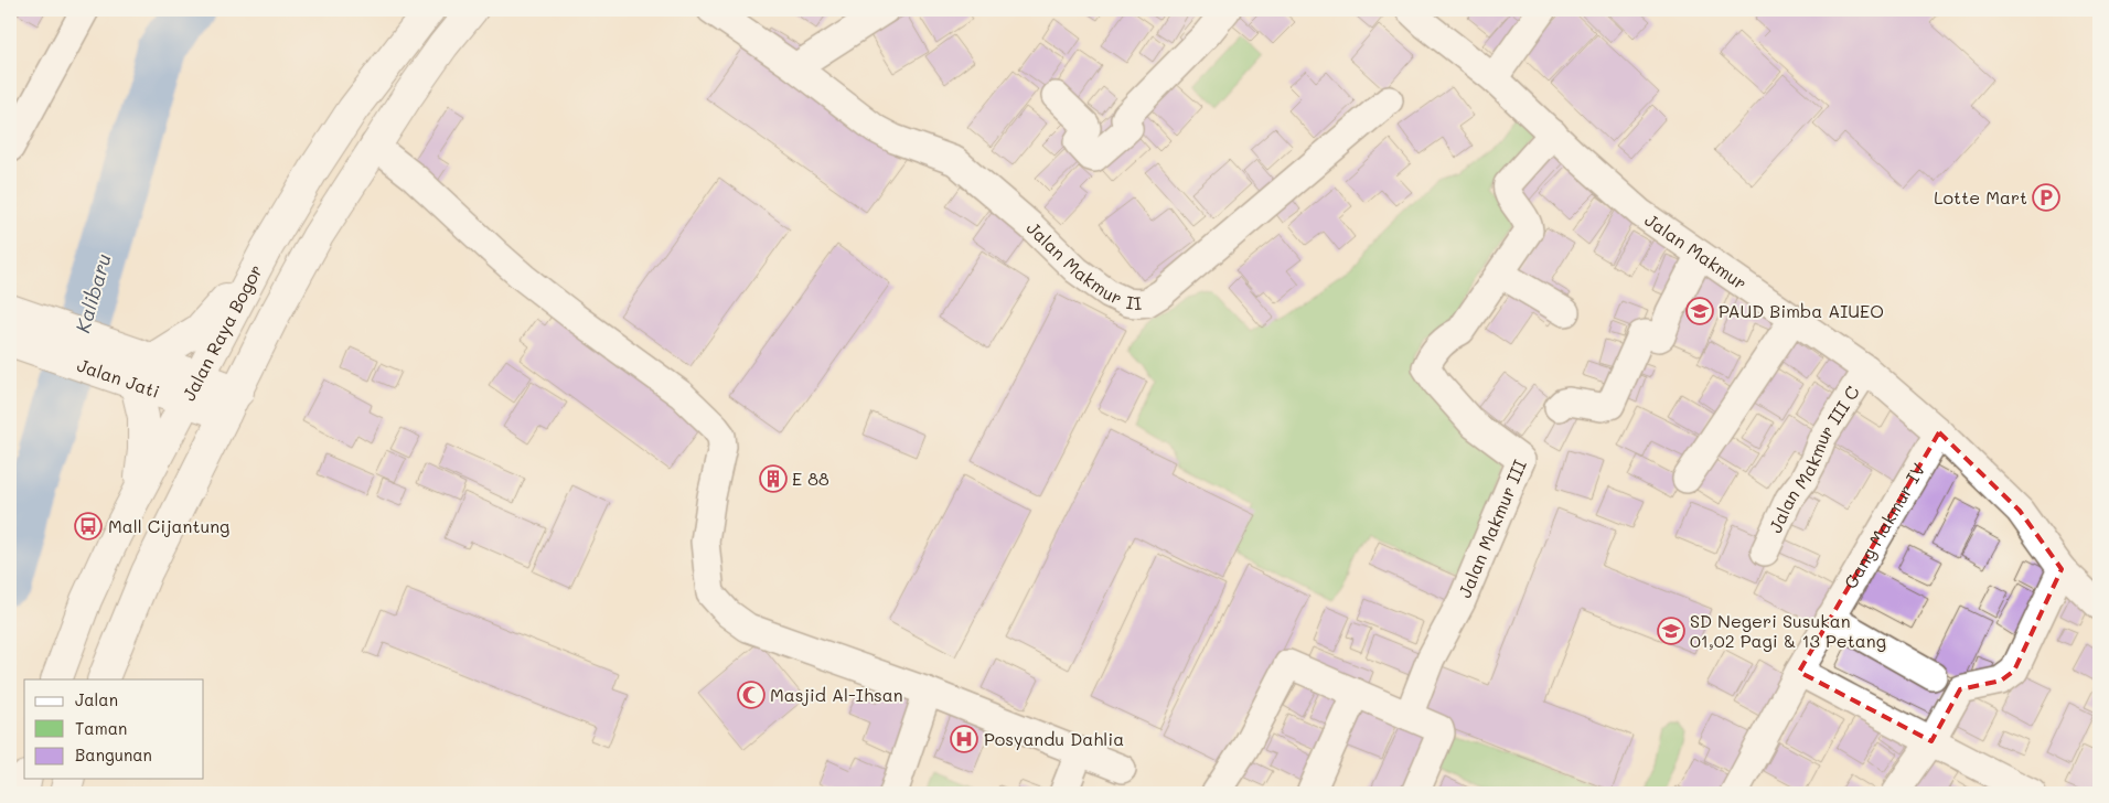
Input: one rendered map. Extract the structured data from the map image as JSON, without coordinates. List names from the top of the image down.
{
  "streets": {
    "main road": ["Jalan Raya Bogor", "Jalan Jati"],
    "street": [
      "Jalan Makmur",
      "Jalan Makmur II",
      "Jalan Makmur III C",
      "Gang Makmur IV",
      "Jalan Makmur III"
    ]
  },
  "crossings": [
    ["Jalan Makmur", "Jalan Makmur III C"],
    ["Jalan Makmur", "Gang Makmur IV"],
    ["Jalan Makmur", "Jalan Makmur III"],
    ["Jalan Raya Bogor", "Jalan Jati"]
  ],
  "water": ["Kalibaru"],
  "places": {
    "parking": ["Lotte Mart"],
    "school or university": ["PAUD Bimba AIUEO", "SD Negeri Susukan 01,02 Pagi & 13 Petang"],
    "building": ["E 88"],
    "bus stop": ["Mall Cijantung"],
    "mosque": ["Masjid Al-Ihsan"],
    "hospital": ["Posyandu Dahlia"]
  },
  "legend": ["Jalan", "Taman", "Bangunan"]
}
